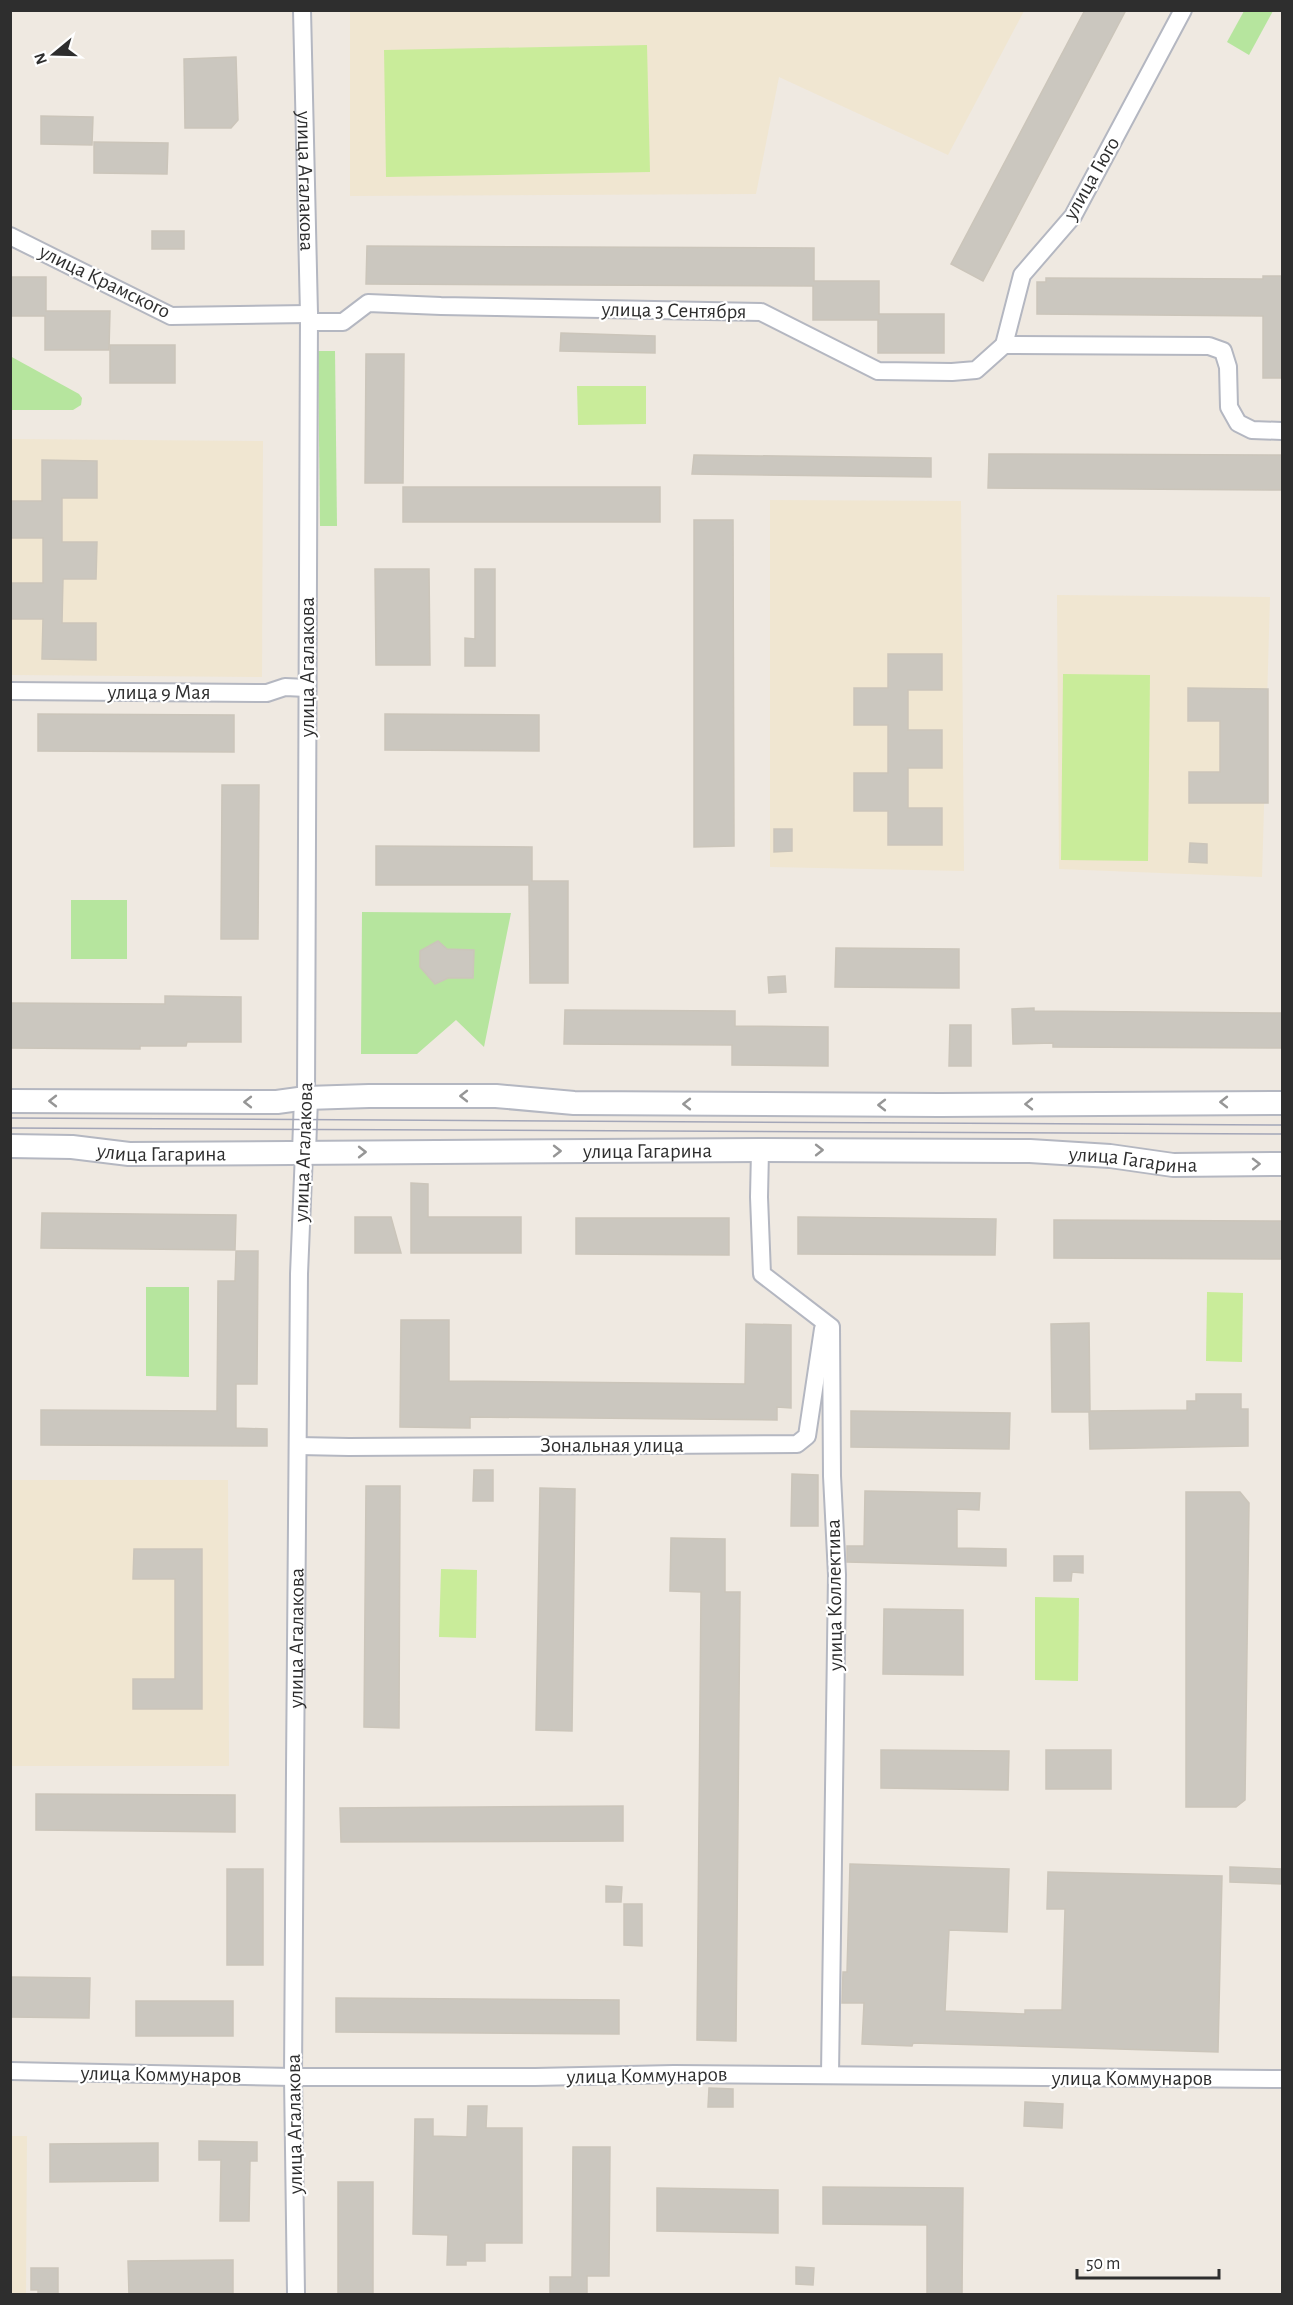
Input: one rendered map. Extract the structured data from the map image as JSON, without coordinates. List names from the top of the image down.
{
  "streets": {
    "main road": ["улица Агалакова", "улица Гагарина"],
    "street": [
      "улица Гюго",
      "улица Крамского",
      "улица 3 Сентября",
      "улица 9 Мая",
      "Зональная улица",
      "улица Коллектива",
      "улица Коммунаров"
    ]
  },
  "crossings": [
    ["улица Гюго", "улица 3 Сентября"],
    ["улица Агалакова", "улица Крамского"],
    ["улица Агалакова", "улица 3 Сентября"],
    ["улица Агалакова", "улица 9 Мая"],
    ["улица Агалакова", "улица Гагарина"],
    ["улица Агалакова", "Зональная улица"],
    ["улица Агалакова", "улица Коммунаров"],
    ["улица Крамского", "улица 3 Сентября"],
    ["Зональная улица", "улица Коллектива"],
    ["улица Коллектива", "улица Коммунаров"]
  ],
  "scale_bar": "50 m",
  "north": "left"
}
